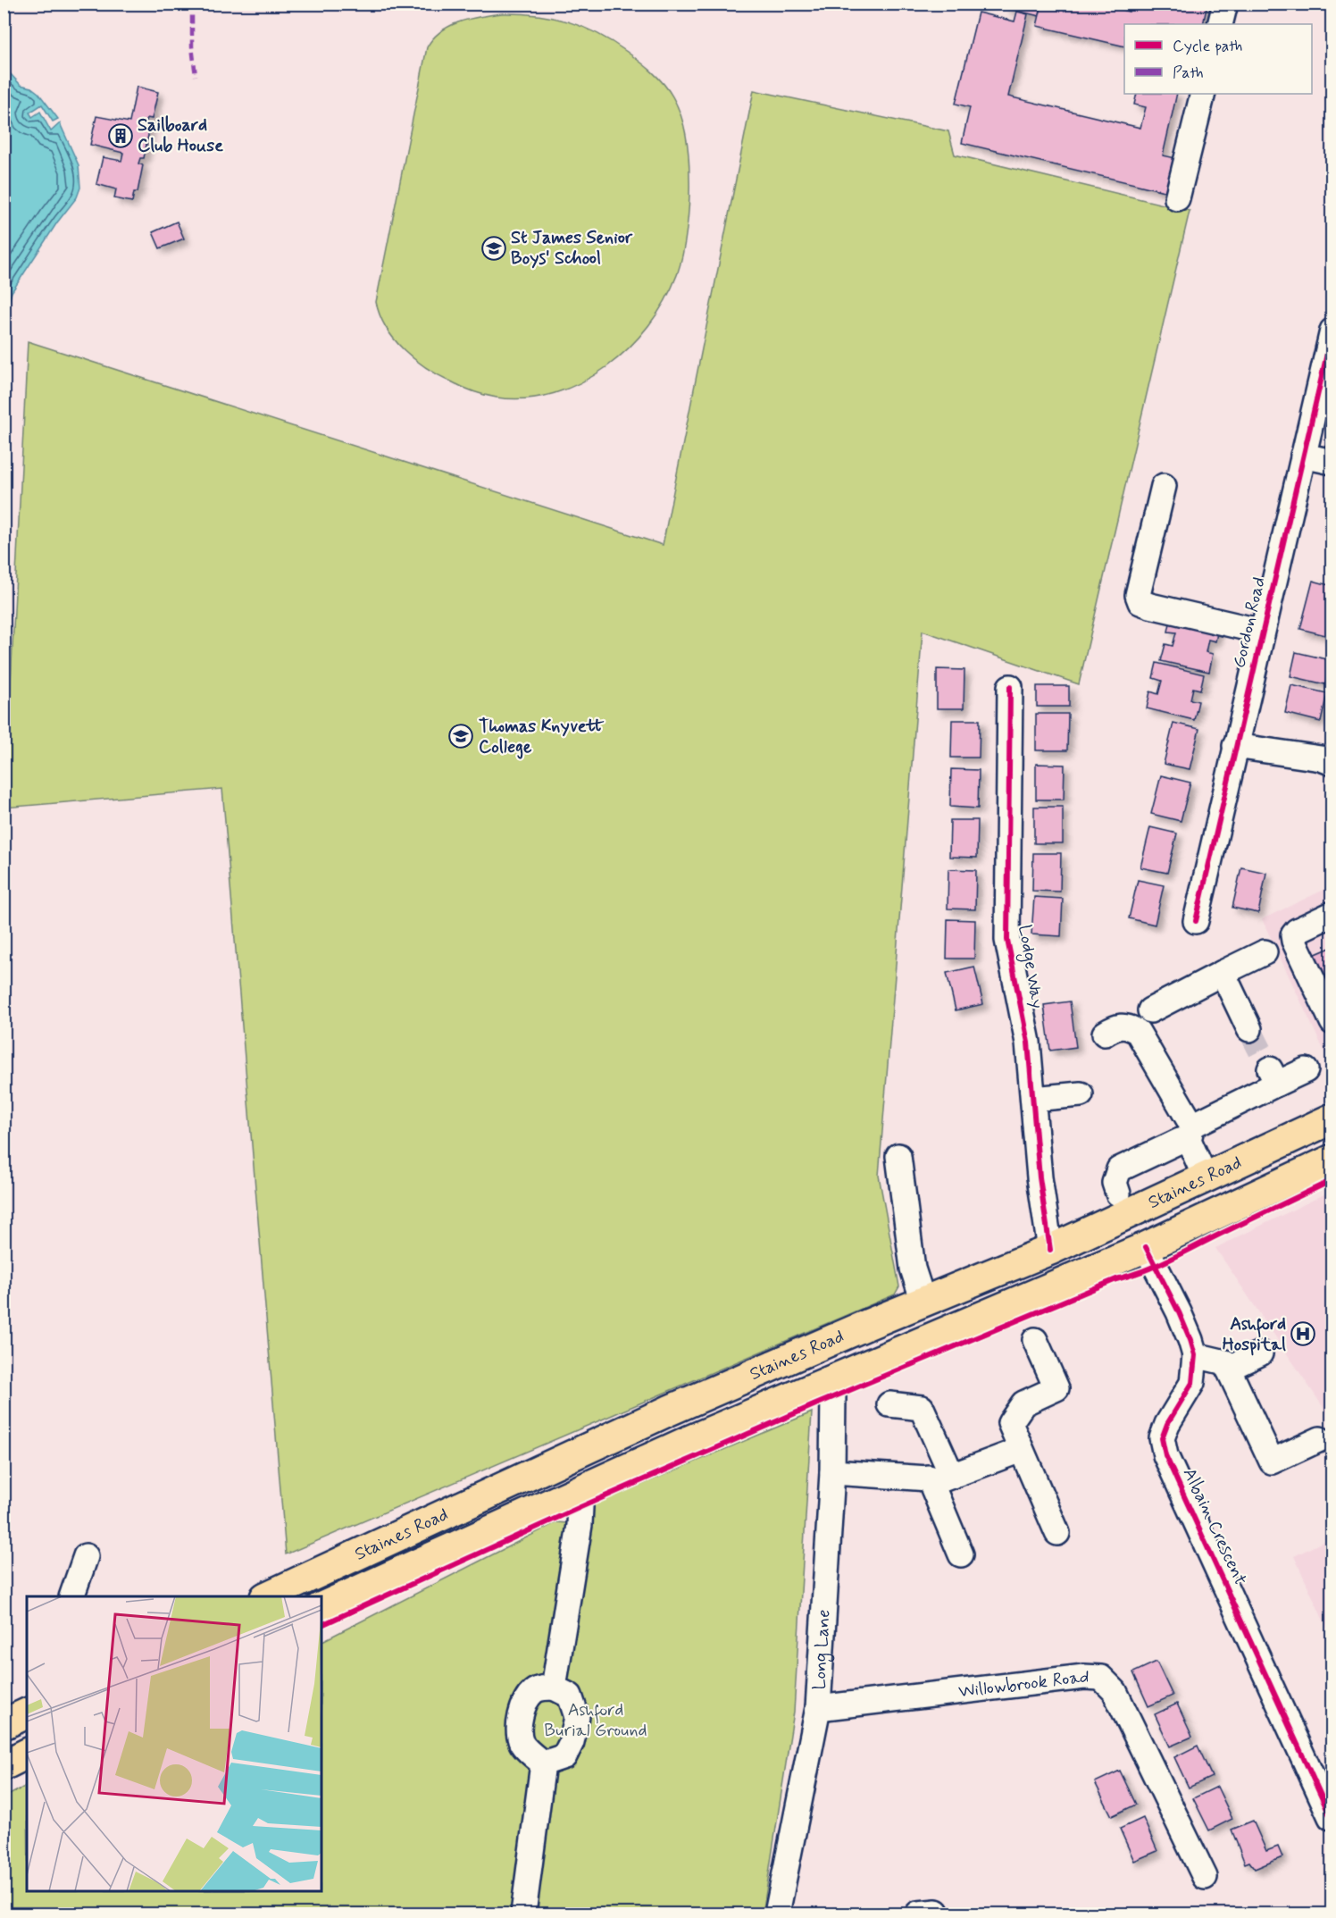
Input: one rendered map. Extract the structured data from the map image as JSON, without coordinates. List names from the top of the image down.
{
  "streets": {
    "highway": ["Staines Road"],
    "street": [
      "Gordon Road",
      "Lodge Way",
      "Albain Crescent",
      "Long Lane",
      "Willowbrook Road"
    ]
  },
  "crossings": [
    ["Lodge Way", "Staines Road"],
    ["Staines Road", "Albain Crescent"],
    ["Staines Road", "Long Lane"],
    ["Long Lane", "Willowbrook Road"]
  ],
  "parks": ["Ashford Burial Ground"],
  "places": {
    "building": ["Sailboard Club House"],
    "school or university": ["St James Senior Boys' School", "Thomas Knyvett College"],
    "hospital": ["Ashford Hospital"]
  },
  "legend": ["Cycle path", "Path"]
}
